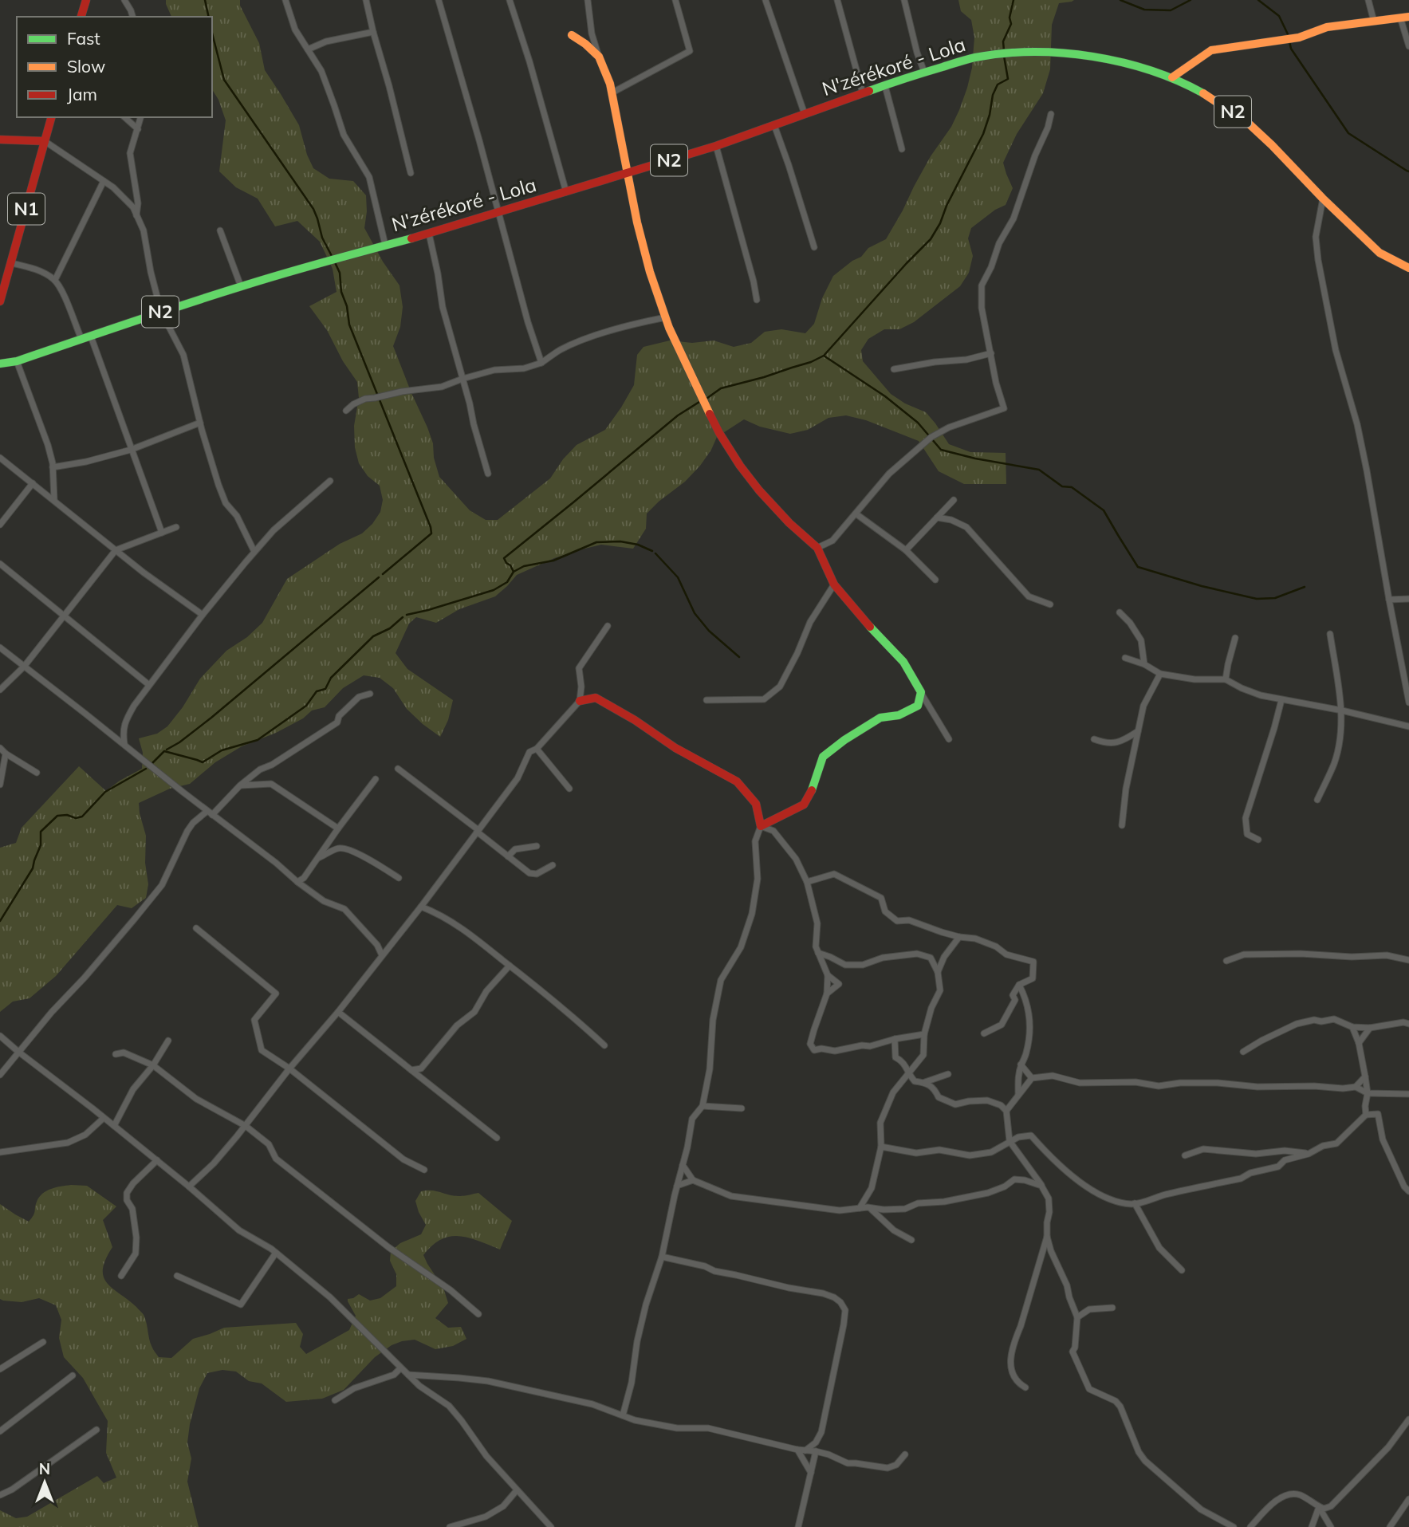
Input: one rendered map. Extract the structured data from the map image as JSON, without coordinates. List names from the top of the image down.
{
  "streets": {
    "main road": ["N'zérékoré - Lola", "N2", "N1"]
  },
  "crossings": [
    ["N'zérékoré - Lola", "N2"]
  ],
  "legend": ["Fast", "Slow", "Jam"],
  "north": "top"
}
